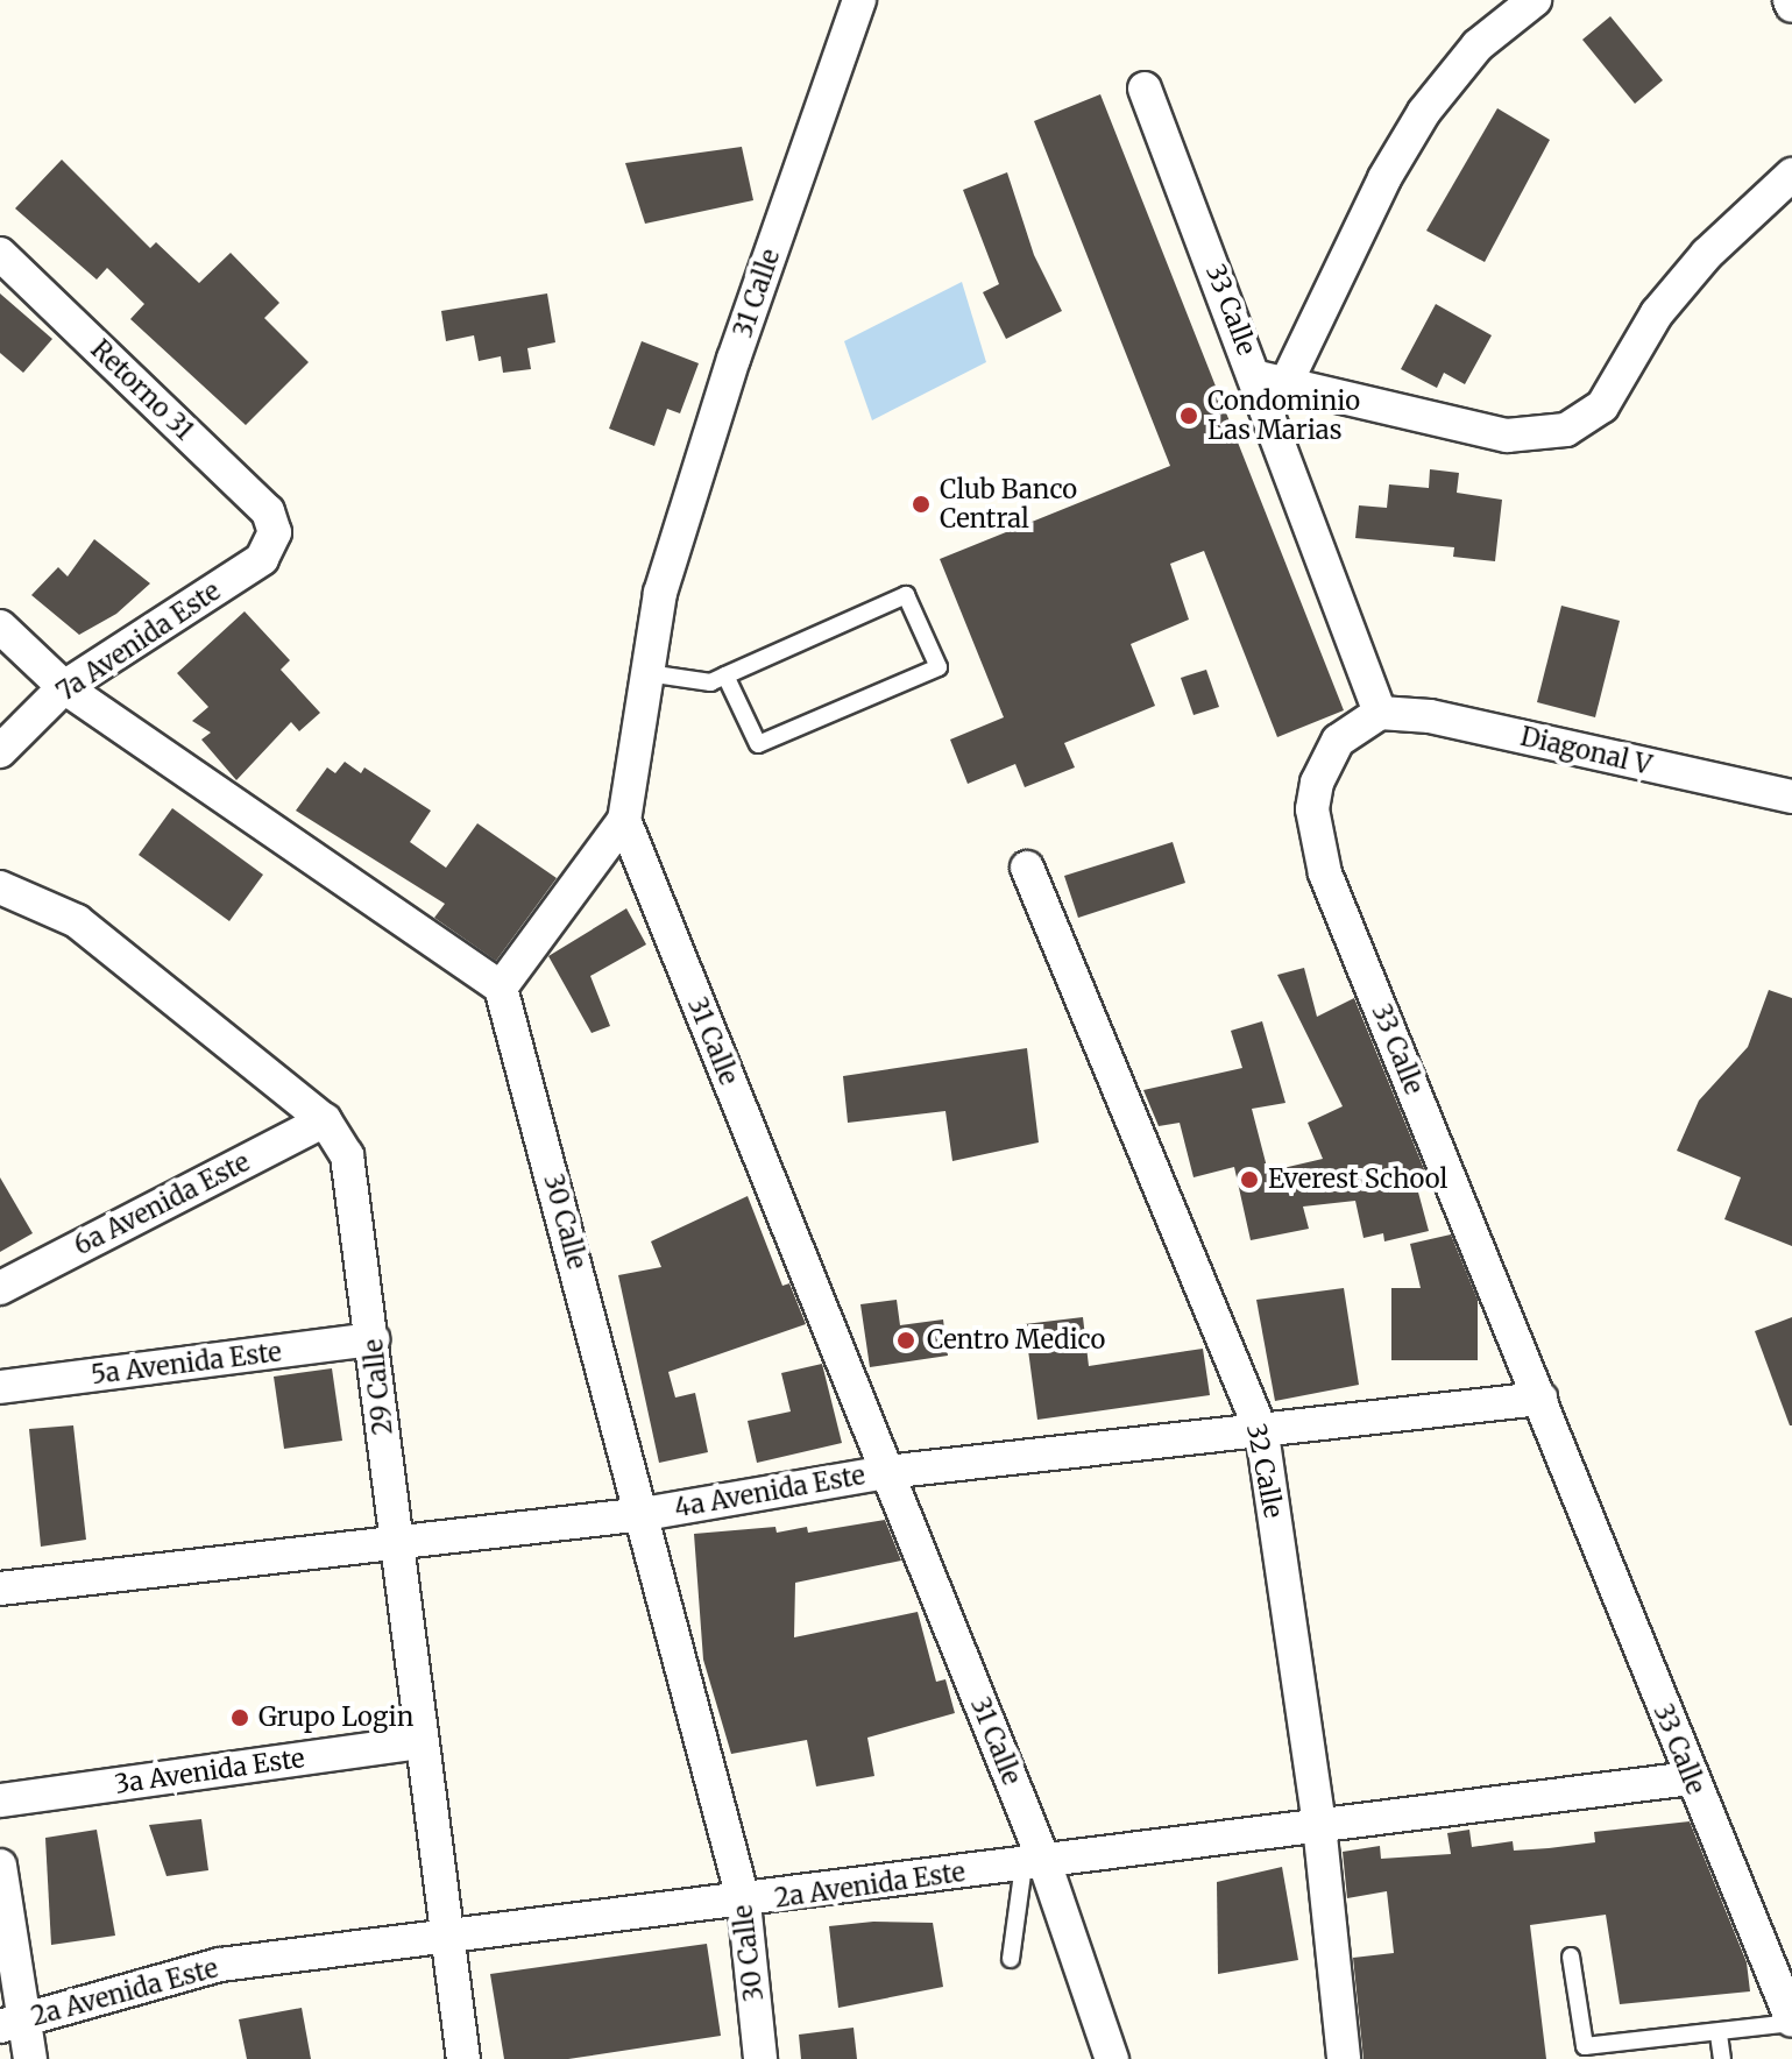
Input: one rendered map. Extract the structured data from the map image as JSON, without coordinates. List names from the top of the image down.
{
  "streets": {
    "street": [
      "31 Calle",
      "33 Calle",
      "Retorno 31",
      "7a Avenida Este",
      "Diagonal V",
      "6a Avenida Este",
      "30 Calle",
      "5a Avenida Este",
      "29 Calle",
      "32 Calle",
      "4a Avenida Este",
      "3a Avenida Este",
      "2a Avenida Este"
    ]
  },
  "crossings": [
    ["31 Calle", "4a Avenida Este"],
    ["31 Calle", "2a Avenida Este"],
    ["33 Calle", "Diagonal V"],
    ["33 Calle", "4a Avenida Este"],
    ["33 Calle", "2a Avenida Este"],
    ["Retorno 31", "7a Avenida Este"],
    ["6a Avenida Este", "29 Calle"],
    ["30 Calle", "4a Avenida Este"],
    ["30 Calle", "2a Avenida Este"],
    ["5a Avenida Este", "29 Calle"],
    ["29 Calle", "4a Avenida Este"],
    ["29 Calle", "3a Avenida Este"],
    ["29 Calle", "2a Avenida Este"],
    ["32 Calle", "4a Avenida Este"],
    ["32 Calle", "2a Avenida Este"]
  ],
  "places": [
    "Condominio Las Marias",
    "Club Banco Central",
    "Everest School",
    "Centro Medico",
    "Grupo Login"
  ]
}
